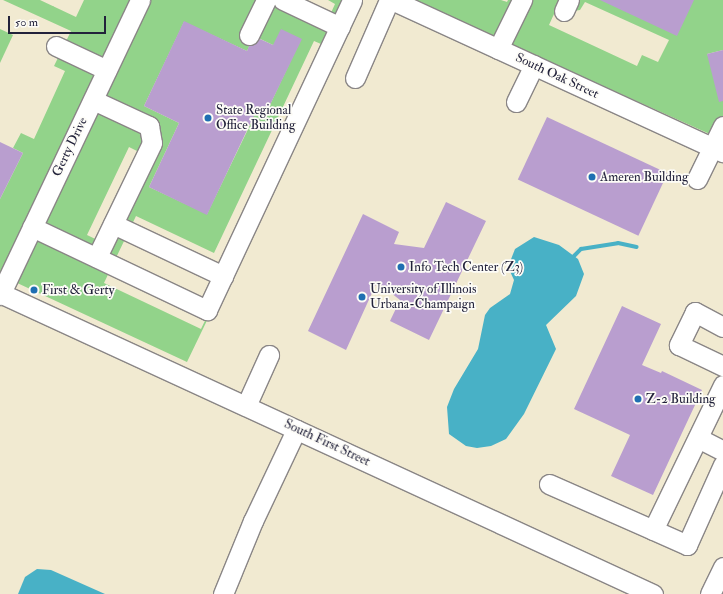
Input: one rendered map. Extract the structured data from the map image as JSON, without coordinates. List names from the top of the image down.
{
  "streets": {
    "street": ["South Oak Street", "Gerty Drive", "South First Street"]
  },
  "crossings": [
    ["Gerty Drive", "South First Street"]
  ],
  "places": [
    "State Regional Office Building",
    "Ameren Building",
    "Info Tech Center (Z3)",
    "First & Gerty",
    "University of Illinois Urbana-Champaign",
    "Z-2 Building"
  ],
  "scale_bar": "50 m"
}
